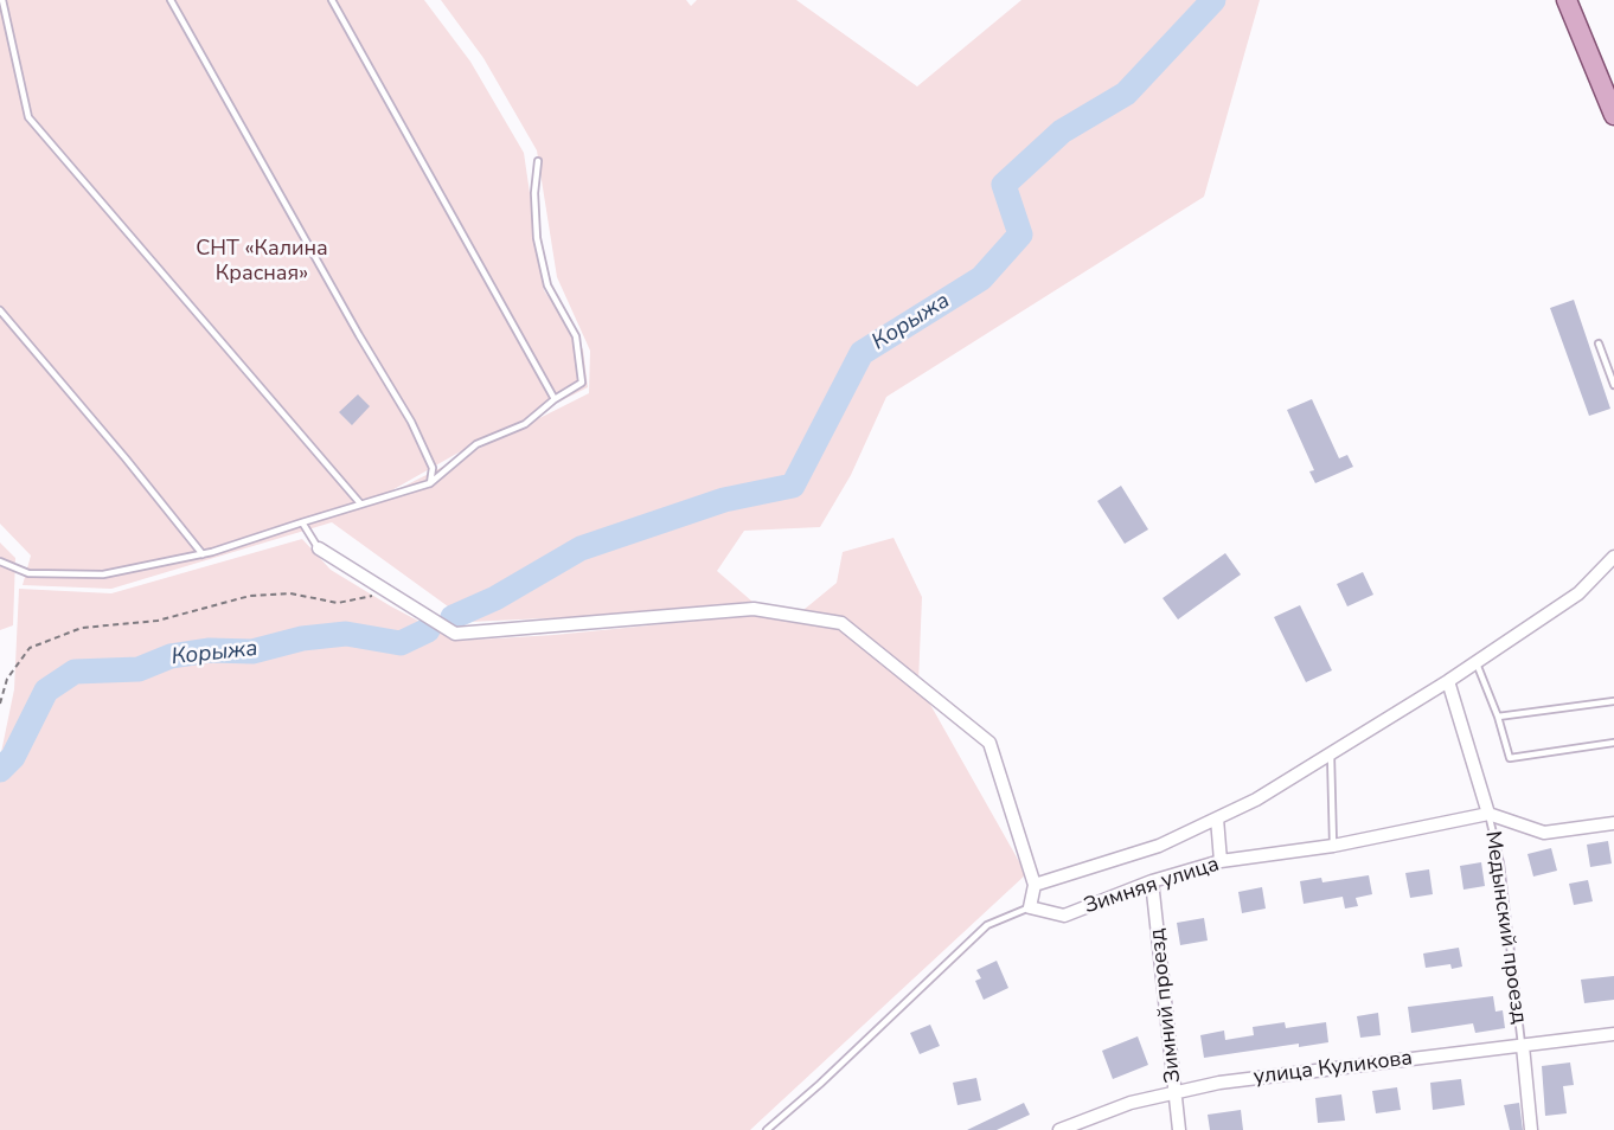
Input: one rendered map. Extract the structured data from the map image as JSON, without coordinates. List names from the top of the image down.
{
  "streets": {
    "street": [
      "Зимняя улица",
      "Медынский проезд",
      "Зимний проезд",
      "улица Куликова"
    ]
  },
  "crossings": [
    ["Зимняя улица", "Медынский проезд"],
    ["Зимняя улица", "Зимний проезд"],
    ["Медынский проезд", "улица Куликова"],
    ["Зимний проезд", "улица Куликова"]
  ],
  "water": ["Корыжа"],
  "parks": ["СНТ «Калина Красная»"]
}
